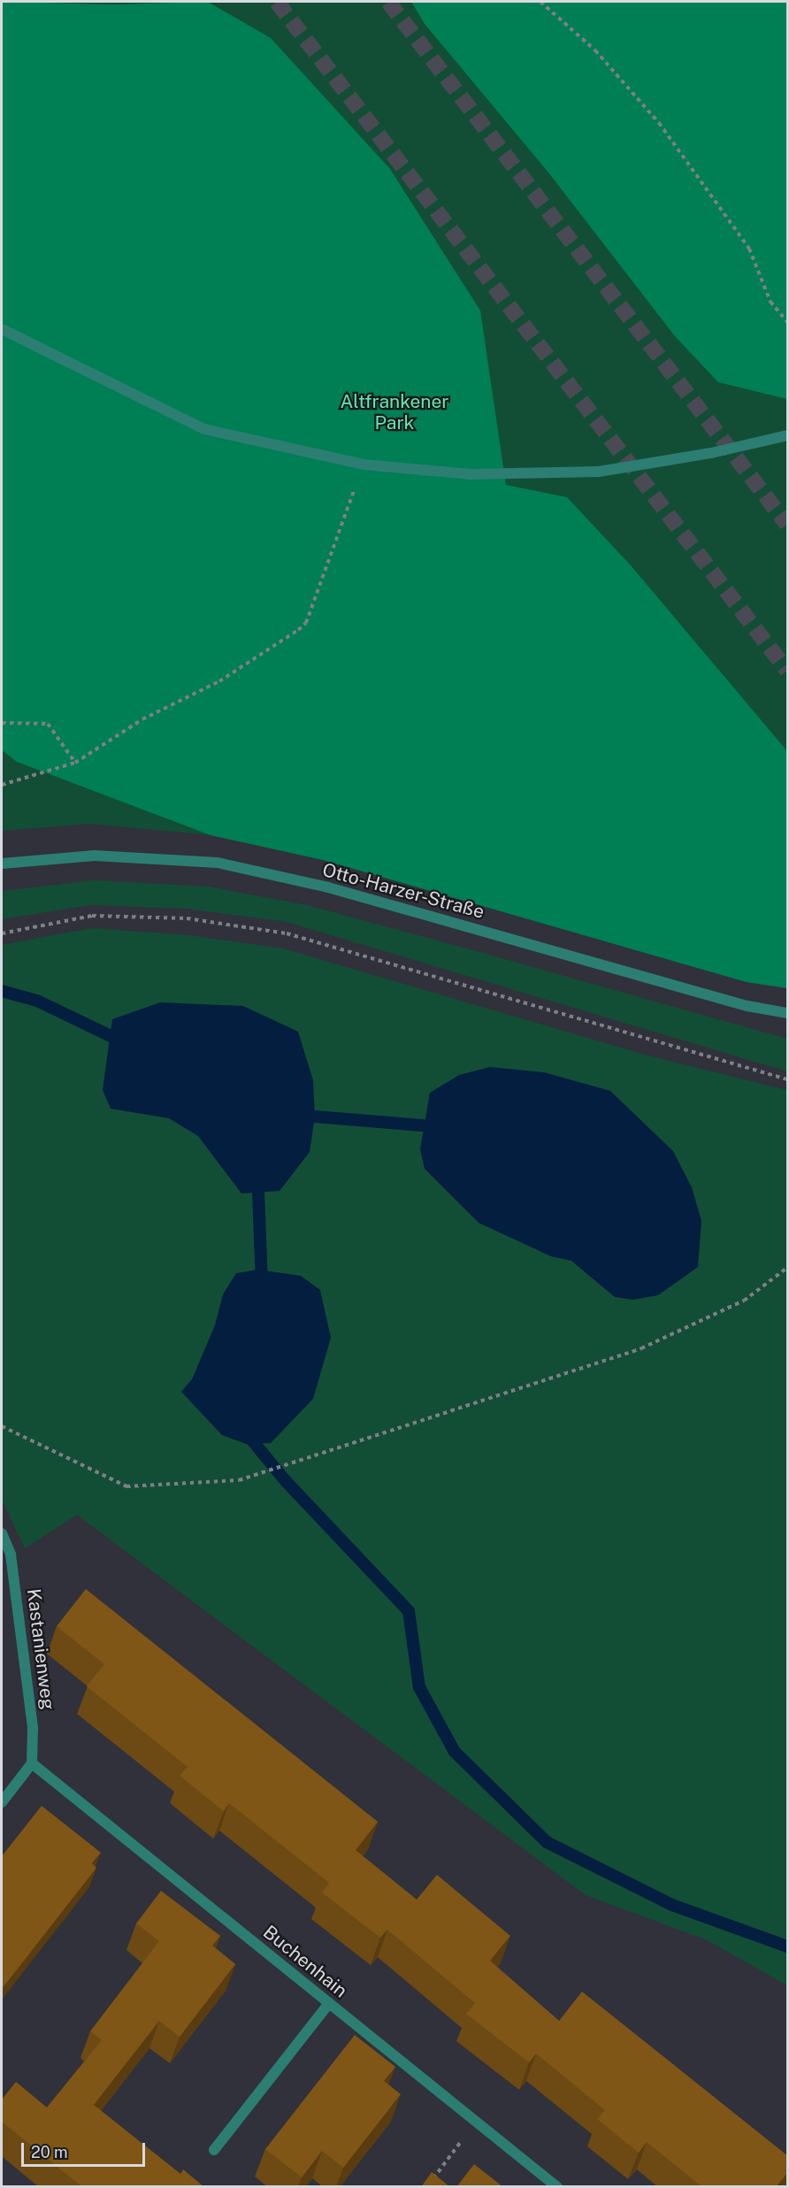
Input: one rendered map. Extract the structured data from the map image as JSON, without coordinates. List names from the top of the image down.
{
  "streets": {
    "street": ["Otto-Harzer-Straße", "Kastanienweg", "Buchenhain"]
  },
  "crossings": [
    ["Kastanienweg", "Buchenhain"]
  ],
  "parks": ["Altfrankener Park"],
  "scale_bar": "20 m"
}
